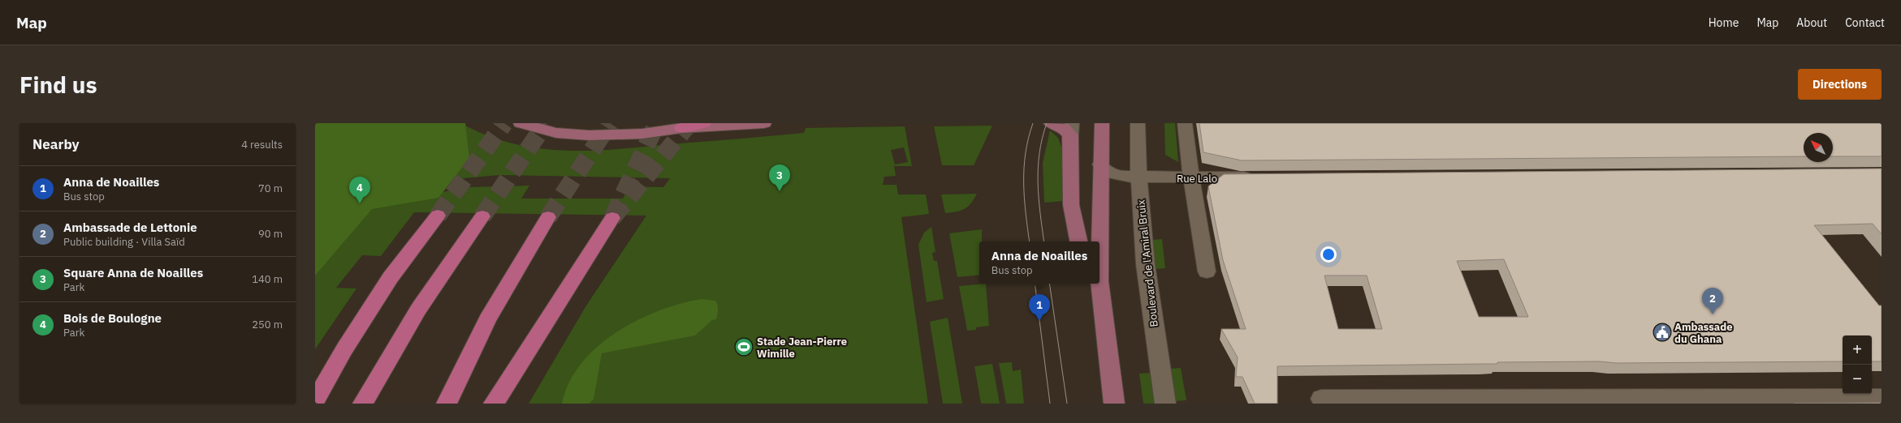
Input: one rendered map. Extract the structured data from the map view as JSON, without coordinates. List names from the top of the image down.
{
  "streets": {
    "street": ["Rue Lalo", "Boulevard de l'Amiral Bruix"]
  },
  "crossings": [
    ["Rue Lalo", "Boulevard de l'Amiral Bruix"]
  ],
  "places": {
    "public building": ["Ambassade du Ghana"],
    "sports": ["Stade Jean-Pierre Wimille"]
  },
  "north": "top left",
  "page": {
    "header": "Map",
    "nav": [
      "Home",
      "Map",
      "About",
      "Contact"
    ],
    "buttons": "Directions",
    "title": "Find us",
    "heading": ["Nearby", "4 results"],
    "pins": [
      "3",
      "4",
      "2",
      "1"
    ],
    "list": [
      {
        "mark": "1",
        "name": "Anna de Noailles",
        "note": "Bus stop",
        "value": "70 m"
      },
      {
        "mark": "2",
        "name": "Ambassade de Lettonie",
        "note": "Public building · Villa Saïd",
        "value": "90 m"
      },
      {
        "mark": "3",
        "name": "Square Anna de Noailles",
        "note": "Park",
        "value": "140 m"
      },
      {
        "mark": "4",
        "name": "Bois de Boulogne",
        "note": "Park",
        "value": "250 m"
      }
    ],
    "popup": ["Anna de Noailles", "Bus stop"],
    "map_buttons": ["+", "−"]
  }
}
